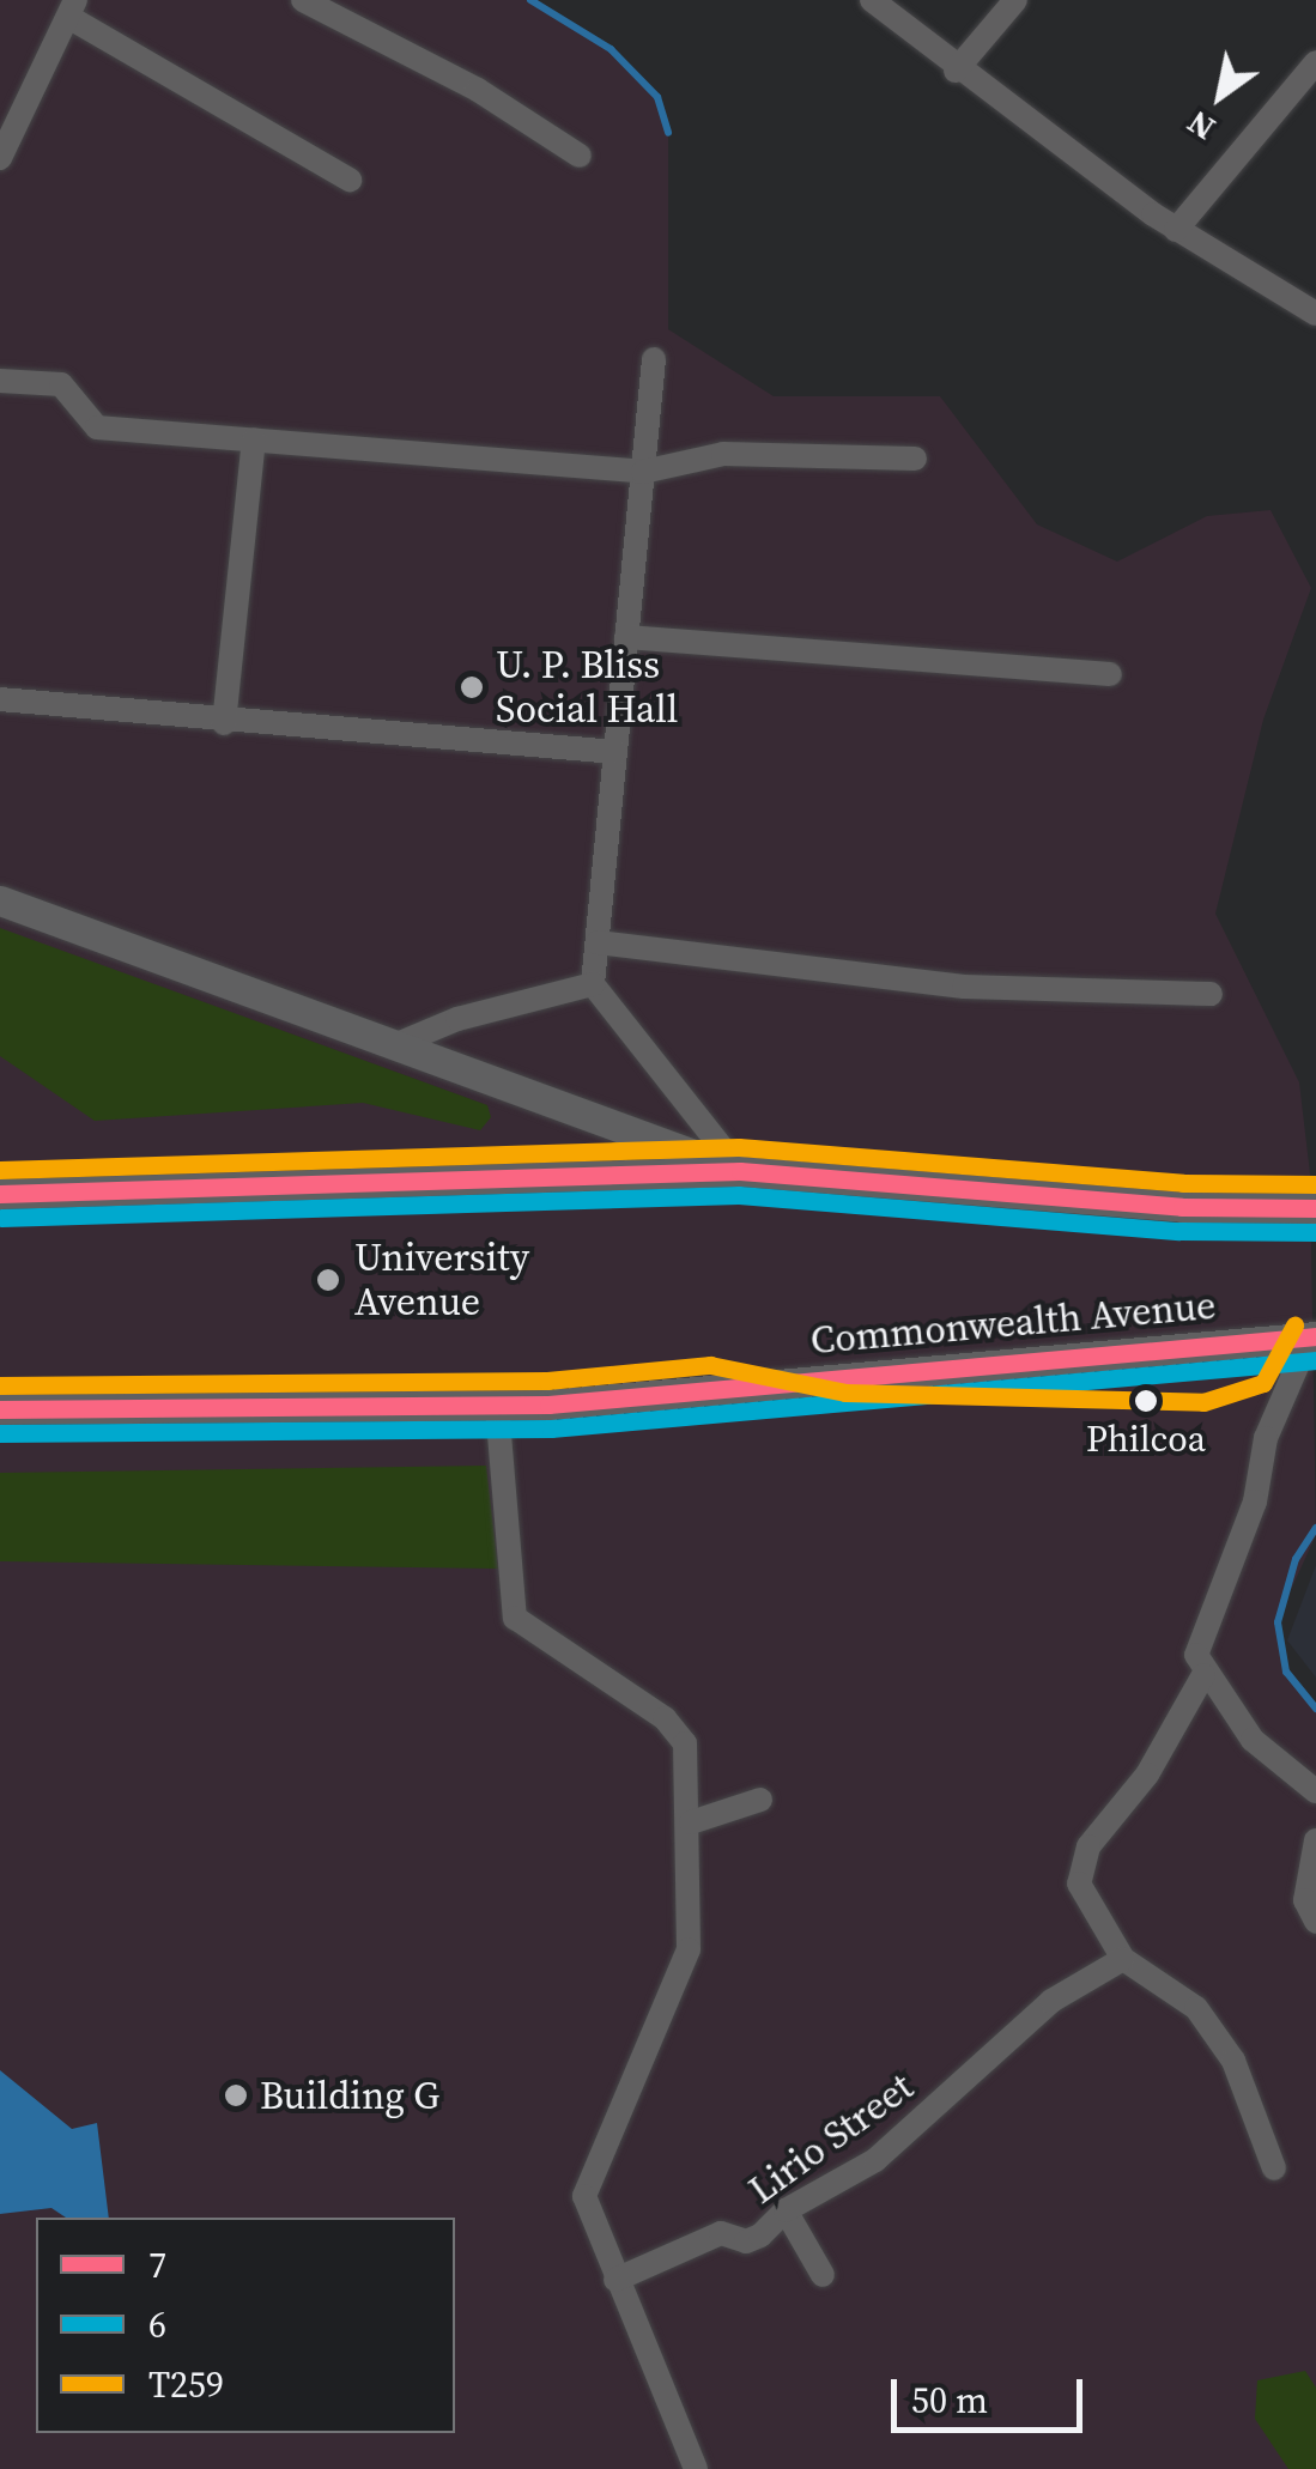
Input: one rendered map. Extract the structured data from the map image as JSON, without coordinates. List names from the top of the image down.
{
  "streets": {
    "main road": ["Commonwealth Avenue"],
    "street": ["Lirio Street"]
  },
  "places": [
    "U. P. Bliss Social Hall",
    "University Avenue",
    "Philcoa",
    "Building G"
  ],
  "lines": ["transit line T259", "transit line 7", "transit line 6"],
  "legend": ["7", "6", "T259"],
  "scale_bar": "50 m",
  "north": "bottom left"
}
